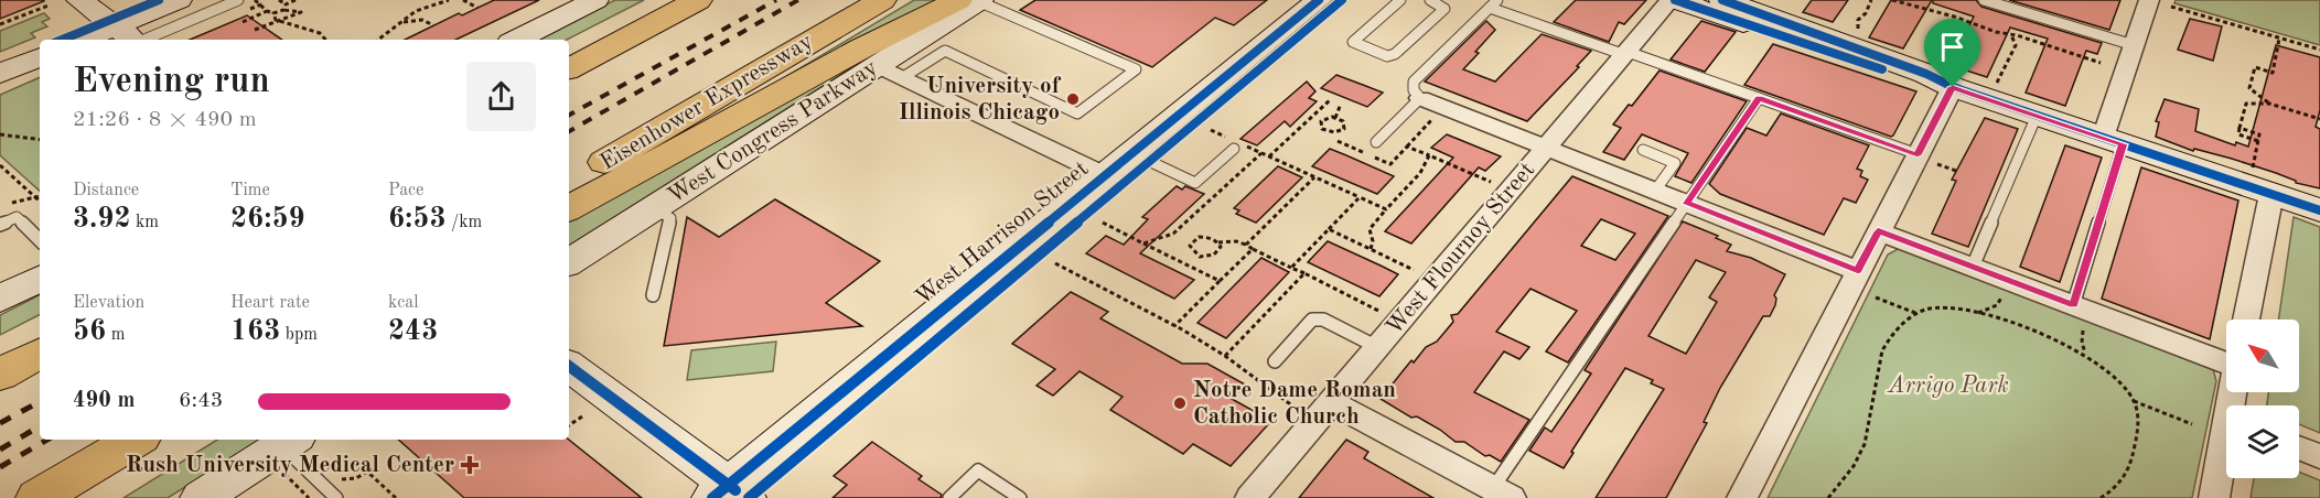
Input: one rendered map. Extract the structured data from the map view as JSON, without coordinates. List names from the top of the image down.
{
  "streets": {
    "highway": ["Eisenhower Expressway"],
    "street": ["West Congress Parkway", "West Harrison Street", "West Flournoy Street"]
  },
  "parks": ["Arrigo Park"],
  "places": {
    "other": ["University of Illinois Chicago", "Notre Dame Roman Catholic Church"],
    "health": ["Rush University Medical Center"]
  },
  "north": "top left",
  "page": {
    "heading": ["Evening run", "21:26 · 8 × 490 m"],
    "stats": [
      ["Distance", "3.92 km"],
      ["Time", "26:59"],
      ["Pace", "6:53 /km"],
      ["Elevation", "56 m"],
      ["Heart rate", "163 bpm"],
      ["kcal", "243"]
    ],
    "list": [
      {
        "name": "490 m",
        "note": "6:43"
      }
    ]
  }
}
